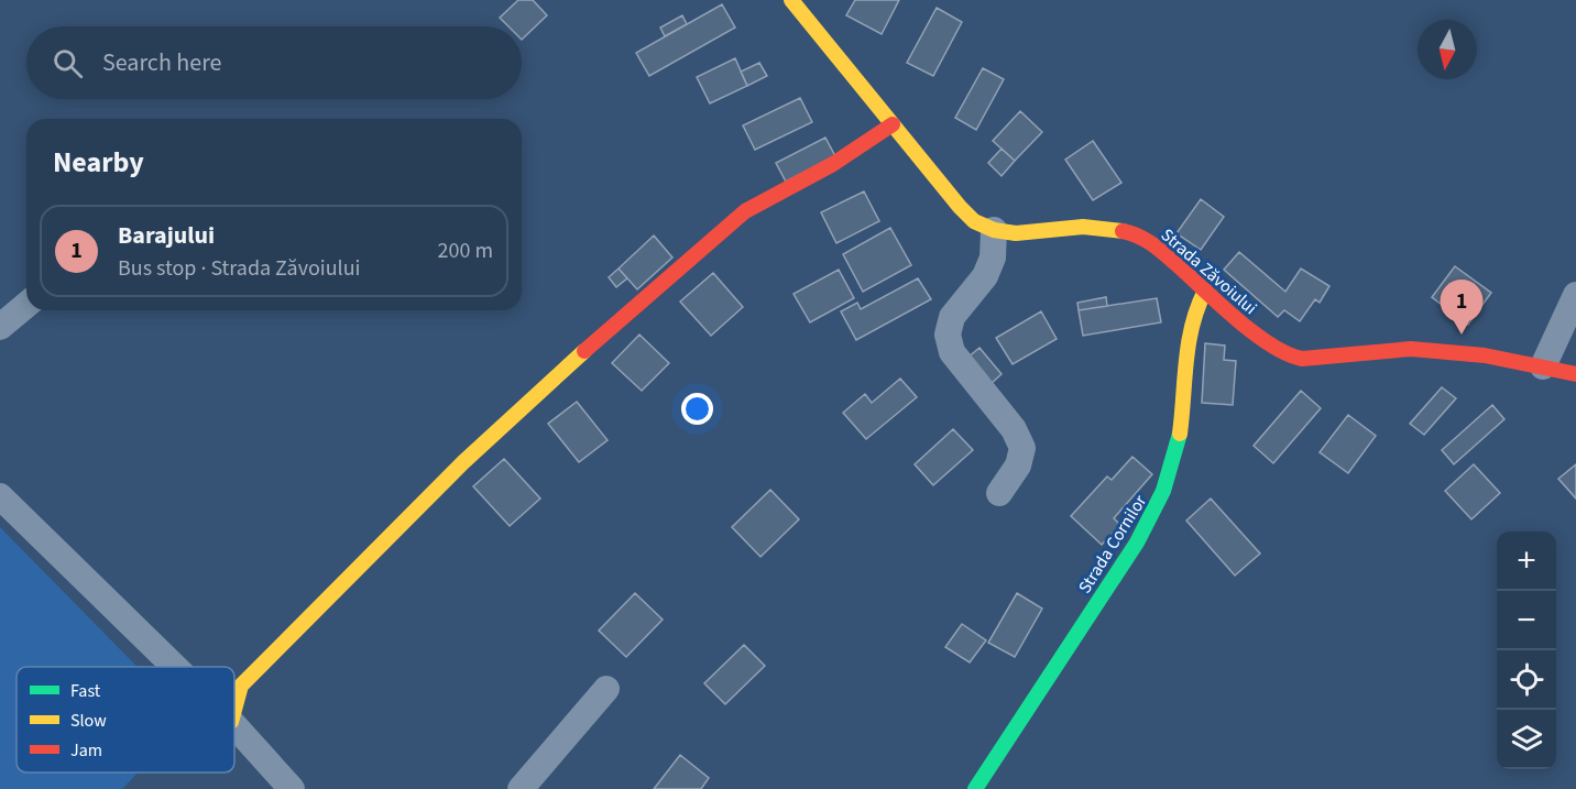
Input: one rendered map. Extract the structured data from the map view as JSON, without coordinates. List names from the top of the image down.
{
  "streets": {
    "street": ["Strada Zăvoiului", "Strada Cornilor"]
  },
  "crossings": [
    ["Strada Zăvoiului", "Strada Cornilor"]
  ],
  "legend": ["Fast", "Slow", "Jam"],
  "north": "bottom",
  "page": {
    "search": "Search here",
    "heading": "Nearby",
    "list": [
      {
        "mark": "1",
        "name": "Barajului",
        "note": "Bus stop · Strada Zăvoiului",
        "value": "200 m"
      }
    ],
    "pins": "1",
    "map_buttons": ["+", "−"]
  }
}
